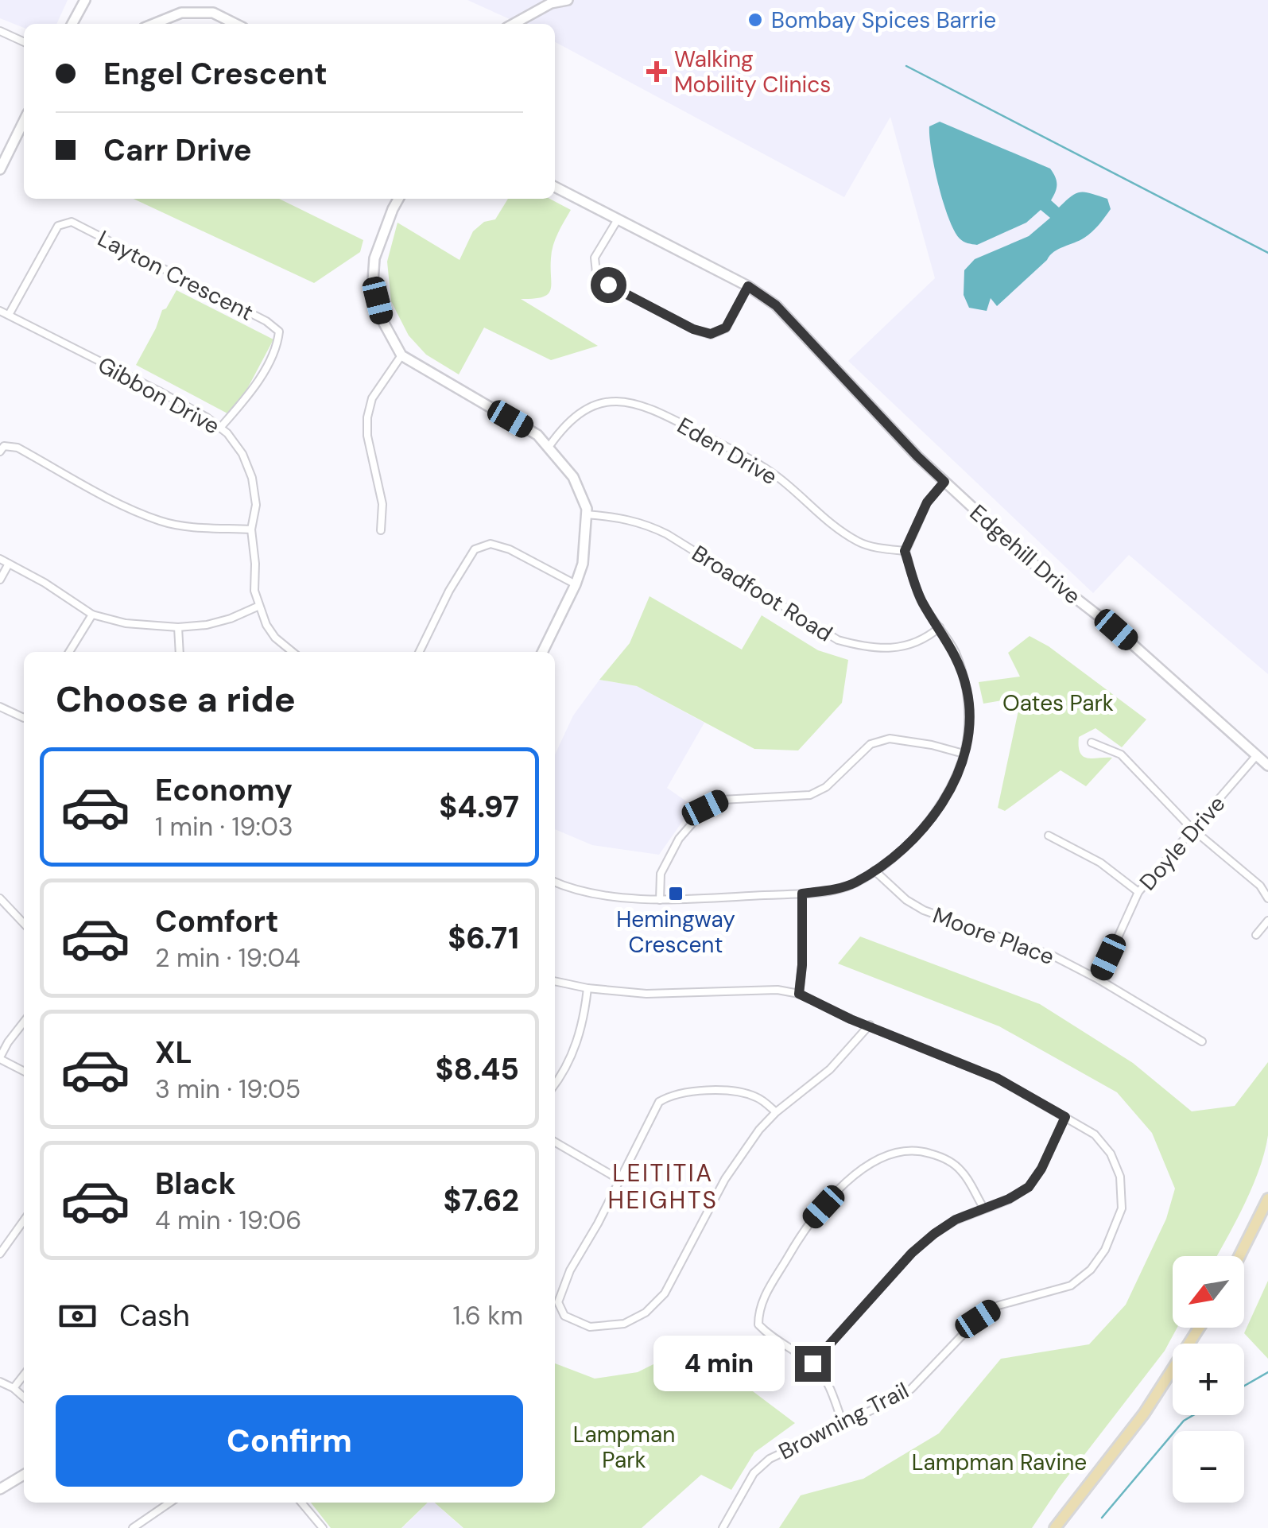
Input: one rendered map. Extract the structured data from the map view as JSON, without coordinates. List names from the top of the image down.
{
  "streets": {
    "street": [
      "Layton Crescent",
      "Gibbon Drive",
      "Eden Drive",
      "Edgehill Drive",
      "Broadfoot Road",
      "Doyle Drive",
      "Moore Place",
      "Browning Trail"
    ]
  },
  "crossings": [
    ["Layton Crescent", "Gibbon Drive"],
    ["Edgehill Drive", "Doyle Drive"],
    ["Doyle Drive", "Moore Place"]
  ],
  "districts": ["LEITITIA HEIGHTS"],
  "parks": ["Oates Park", "Lampman Park", "Lampman Ravine"],
  "places": {
    "other": ["Bombay Spices Barrie"],
    "health": ["Walking Mobility Clinics"],
    "transit": ["Hemingway Crescent"]
  },
  "north": "bottom left",
  "page": {
    "banner": ["Engel Crescent", "Carr Drive"],
    "heading": "Choose a ride",
    "list": [
      {
        "name": "Economy",
        "note": "1 min · 19:03",
        "value": "$4.97"
      },
      {
        "name": "Comfort",
        "note": "2 min · 19:04",
        "value": "$6.71"
      },
      {
        "name": "XL",
        "note": "3 min · 19:05",
        "value": "$8.45"
      },
      {
        "name": "Black",
        "note": "4 min · 19:06",
        "value": "$7.62"
      }
    ],
    "map_buttons": ["+", "−"],
    "pay": ["Cash", "1.6 km"],
    "bubble": "4 min",
    "buttons": "Confirm"
  }
}
